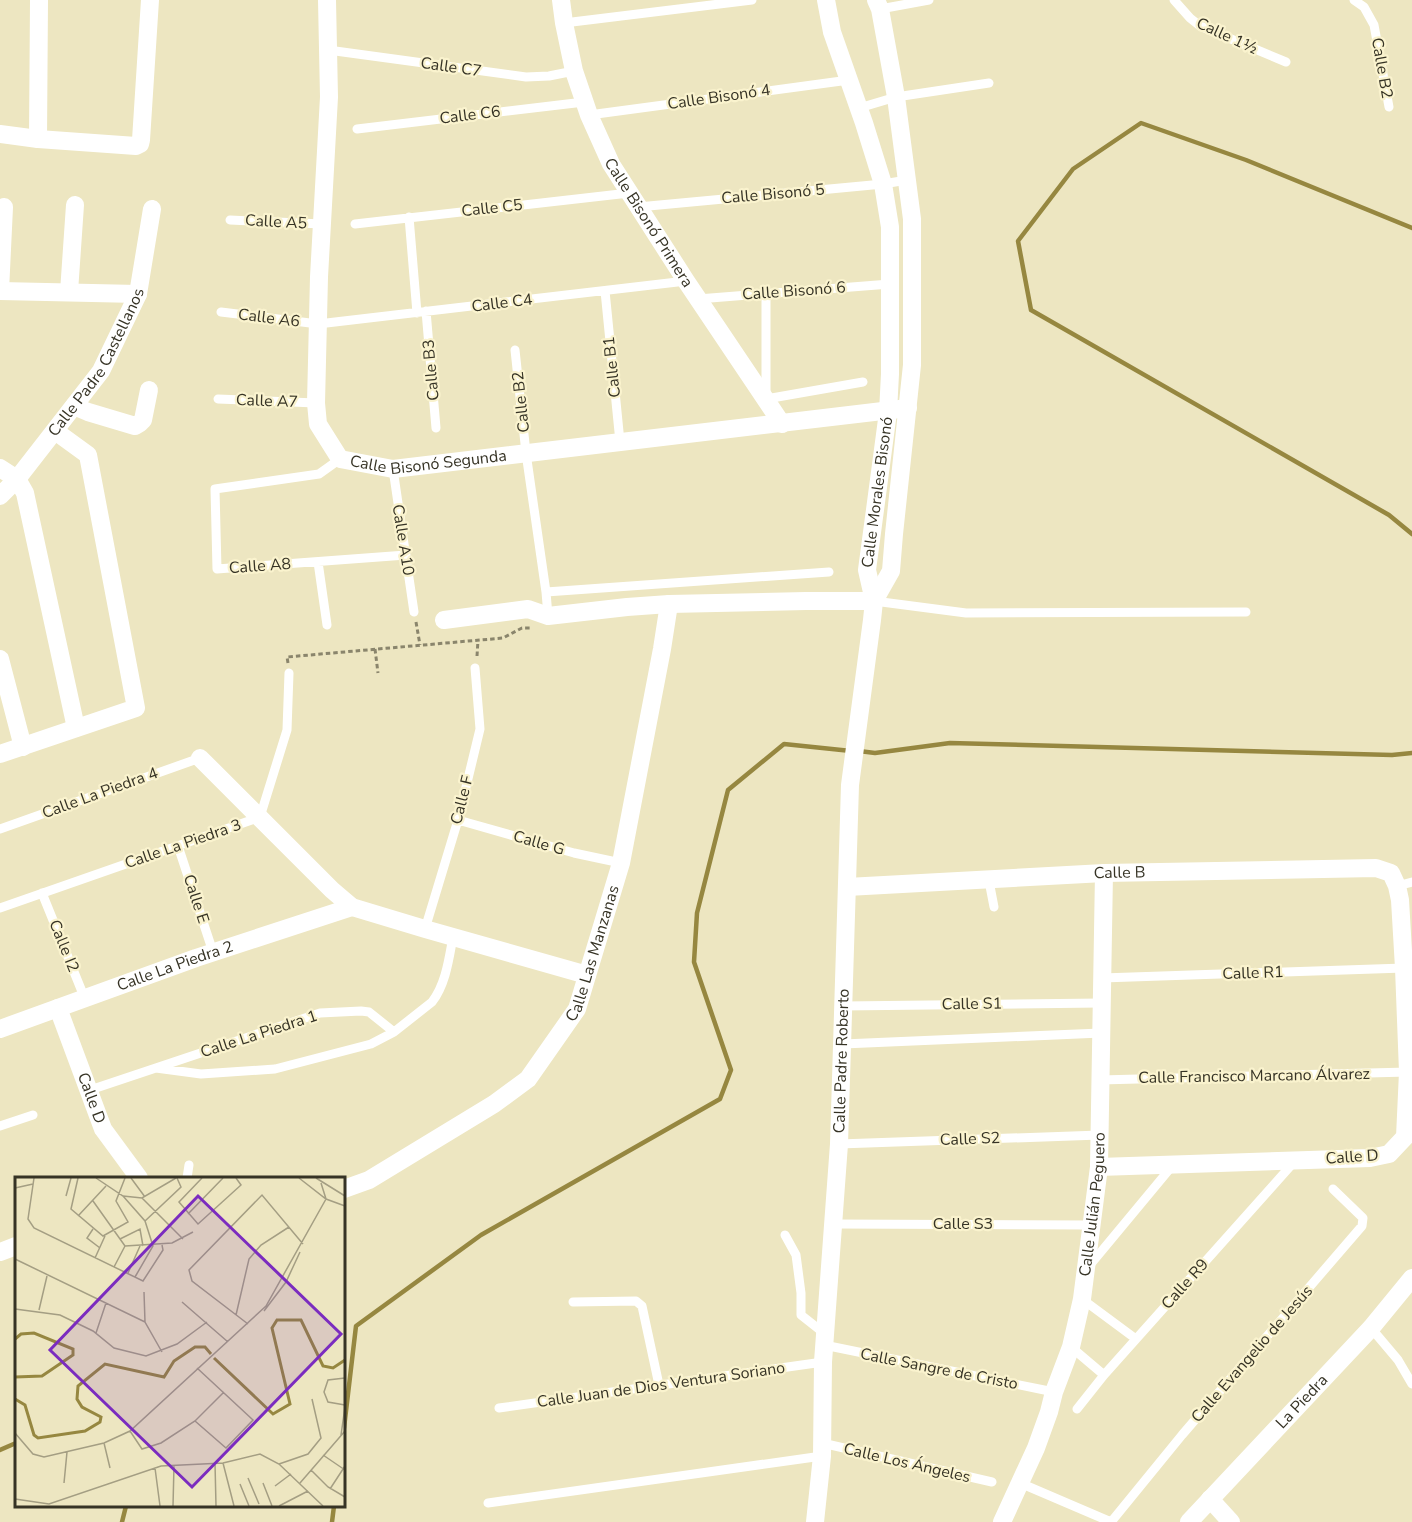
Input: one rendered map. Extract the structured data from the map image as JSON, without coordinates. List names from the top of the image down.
{
  "streets": {
    "street": [
      "Calle Bisonó Primera",
      "Calle Padre Castellanos",
      "Calle Bisonó Segunda",
      "Calle Morales Bisonó",
      "Calle B",
      "Calle Las Manzanas",
      "Calle La Piedra 2",
      "Calle Padre Roberto",
      "Calle D",
      "Calle Julián Peguero",
      "La Piedra"
    ],
    "lane": [
      "Calle 1½",
      "Calle C7",
      "Calle B2",
      "Calle Bisonó 4",
      "Calle C6",
      "Calle Bisonó 5",
      "Calle C5",
      "Calle A5",
      "Calle Bisonó 6",
      "Calle C4",
      "Calle A6",
      "Calle B1",
      "Calle B3",
      "Calle A7",
      "Calle A10",
      "Calle A8",
      "Calle La Piedra 4",
      "Calle F",
      "Calle G",
      "Calle La Piedra 3",
      "Calle E",
      "Calle I2",
      "Calle R1",
      "Calle S1",
      "Calle La Piedra 1",
      "Calle Francisco Marcano Álvarez",
      "Calle S2",
      "Calle S3",
      "Calle R9",
      "Calle Evangelio de Jesús",
      "Calle Sangre de Cristo",
      "Calle Juan de Dios Ventura Soriano",
      "Calle Los Ángeles"
    ]
  },
  "crossings": [
    ["Calle C7", "Calle Bisonó Primera"],
    ["Calle C7", "Calle Bisonó Segunda"],
    ["Calle B2", "Calle Bisonó Segunda"],
    ["Calle Bisonó 4", "Calle C6"],
    ["Calle Bisonó 4", "Calle Bisonó Primera"],
    ["Calle Bisonó 4", "Calle Morales Bisonó"],
    ["Calle C6", "Calle Bisonó Primera"],
    ["Calle Bisonó 5", "Calle C5"],
    ["Calle Bisonó 5", "Calle Bisonó Primera"],
    ["Calle Bisonó 5", "Calle Morales Bisonó"],
    ["Calle C5", "Calle Bisonó Primera"],
    ["Calle C5", "Calle B3"],
    ["Calle A5", "Calle Bisonó Segunda"],
    ["Calle Bisonó Primera", "Calle Bisonó 6"],
    ["Calle Bisonó Primera", "Calle C4"],
    ["Calle Bisonó Primera", "Calle Bisonó Segunda"],
    ["Calle Bisonó 6", "Calle Morales Bisonó"],
    ["Calle C4", "Calle A6"],
    ["Calle C4", "Calle B1"],
    ["Calle C4", "Calle B3"],
    ["Calle C4", "Calle Bisonó Segunda"],
    ["Calle A6", "Calle Bisonó Segunda"],
    ["Calle B1", "Calle Bisonó Segunda"],
    ["Calle A7", "Calle Bisonó Segunda"],
    ["Calle Bisonó Segunda", "Calle Morales Bisonó"],
    ["Calle Bisonó Segunda", "Calle A10"],
    ["Calle Bisonó Segunda", "Calle A8"],
    ["Calle Morales Bisonó", "Calle Padre Roberto"],
    ["Calle A10", "Calle A8"],
    ["Calle F", "Calle G"],
    ["Calle G", "Calle Las Manzanas"],
    ["Calle La Piedra 3", "Calle E"],
    ["Calle La Piedra 3", "Calle I2"],
    ["Calle B", "Calle Padre Roberto"],
    ["Calle B", "Calle D"],
    ["Calle B", "Calle Julián Peguero"],
    ["Calle E", "Calle La Piedra 2"],
    ["Calle I2", "Calle La Piedra 2"],
    ["Calle La Piedra 2", "Calle D"],
    ["Calle R1", "Calle D"],
    ["Calle R1", "Calle Julián Peguero"],
    ["Calle S1", "Calle Padre Roberto"],
    ["Calle S1", "Calle Julián Peguero"],
    ["Calle La Piedra 1", "Calle D"],
    ["Calle Padre Roberto", "Calle S2"],
    ["Calle Padre Roberto", "Calle S3"],
    ["Calle Padre Roberto", "Calle Sangre de Cristo"],
    ["Calle Padre Roberto", "Calle Juan de Dios Ventura Soriano"],
    ["Calle Padre Roberto", "Calle Los Ángeles"],
    ["Calle Francisco Marcano Álvarez", "Calle D"],
    ["Calle Francisco Marcano Álvarez", "Calle Julián Peguero"],
    ["Calle D", "Calle Julián Peguero"],
    ["Calle D", "Calle R9"],
    ["Calle S2", "Calle Julián Peguero"],
    ["Calle Julián Peguero", "Calle S3"],
    ["Calle Julián Peguero", "Calle Sangre de Cristo"],
    ["Calle Sangre de Cristo", "Calle Juan de Dios Ventura Soriano"]
  ]
}
